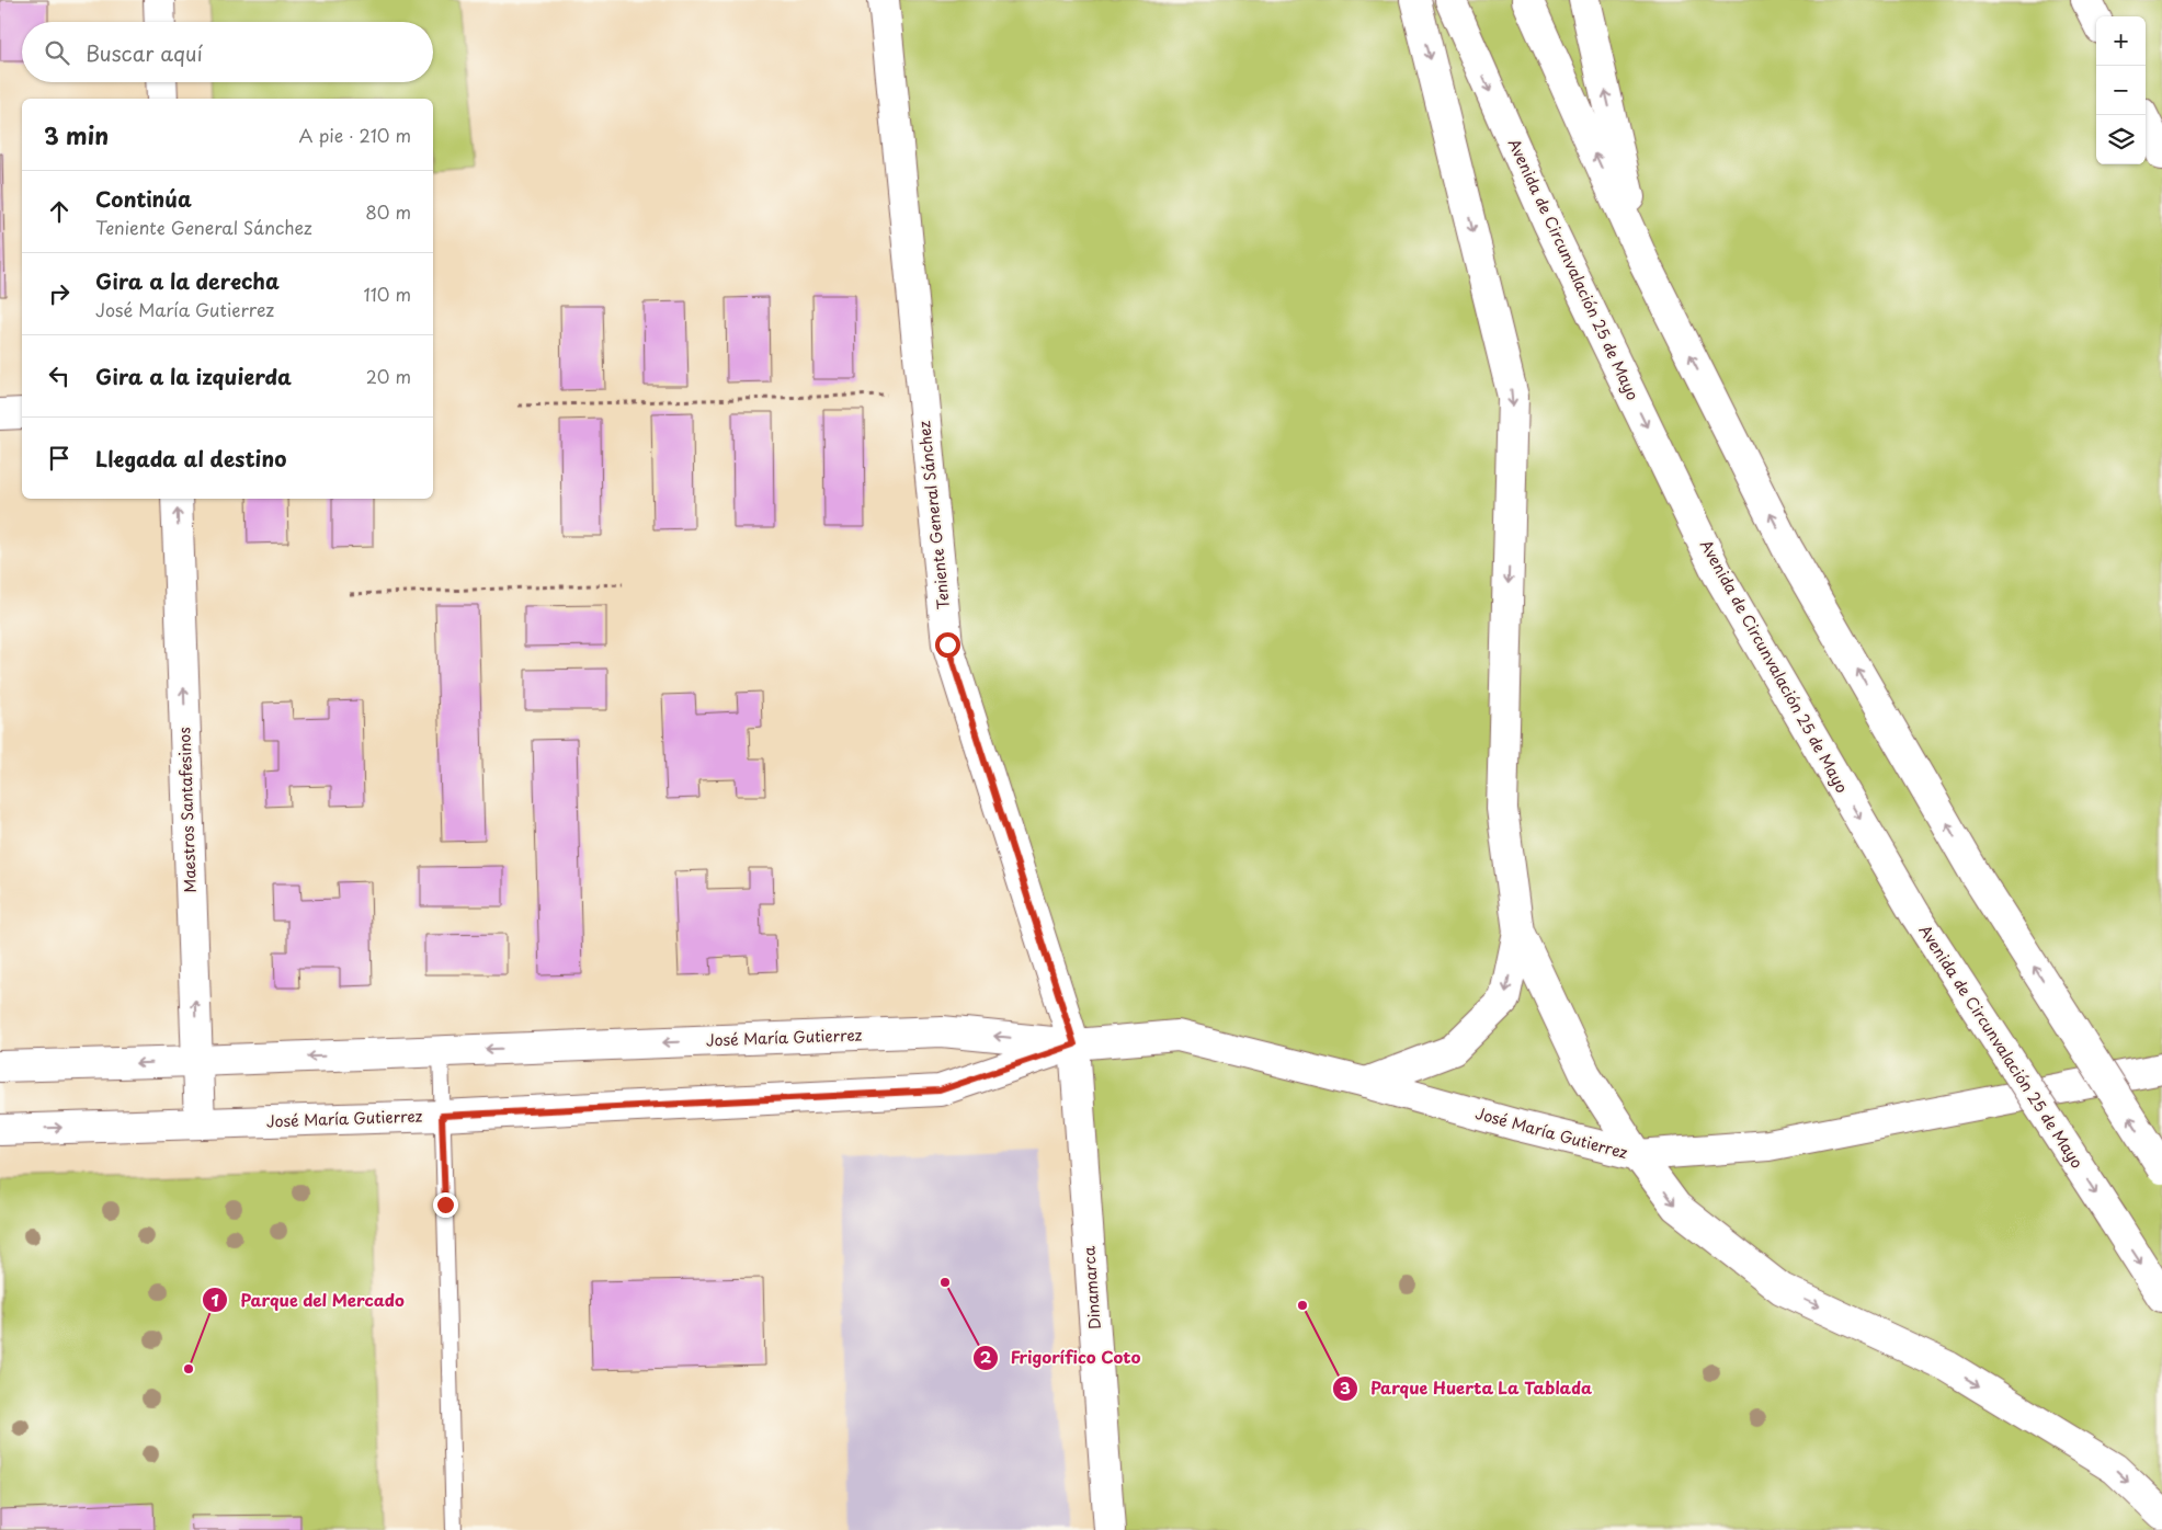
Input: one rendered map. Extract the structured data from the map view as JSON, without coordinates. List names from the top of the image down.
{
  "streets": {
    "main road": [
      "Avenida de Circunvalación 25 de Mayo",
      "Teniente General Sánchez",
      "Maestros Santafesinos",
      "José María Gutierrez",
      "Dinamarca"
    ]
  },
  "crossings": [
    ["Teniente General Sánchez", "José María Gutierrez"],
    ["Teniente General Sánchez", "Dinamarca"],
    ["Maestros Santafesinos", "José María Gutierrez"],
    ["José María Gutierrez", "Dinamarca"]
  ],
  "one_way": ["Maestros Santafesinos"],
  "places": ["Frigorífico Coto", "Parque Huerta La Tablada", "Parque del Mercado"],
  "page": {
    "map_buttons": ["+", "−"],
    "search": "Buscar aquí",
    "heading": ["3 min", "A pie · 210 m"],
    "list": [
      ["Continúa", "Teniente General Sánchez", "80 m"],
      ["Gira a la derecha", "José María Gutierrez", "110 m"],
      ["Gira a la izquierda", "20 m"],
      "Llegada al destino"
    ]
  }
}
